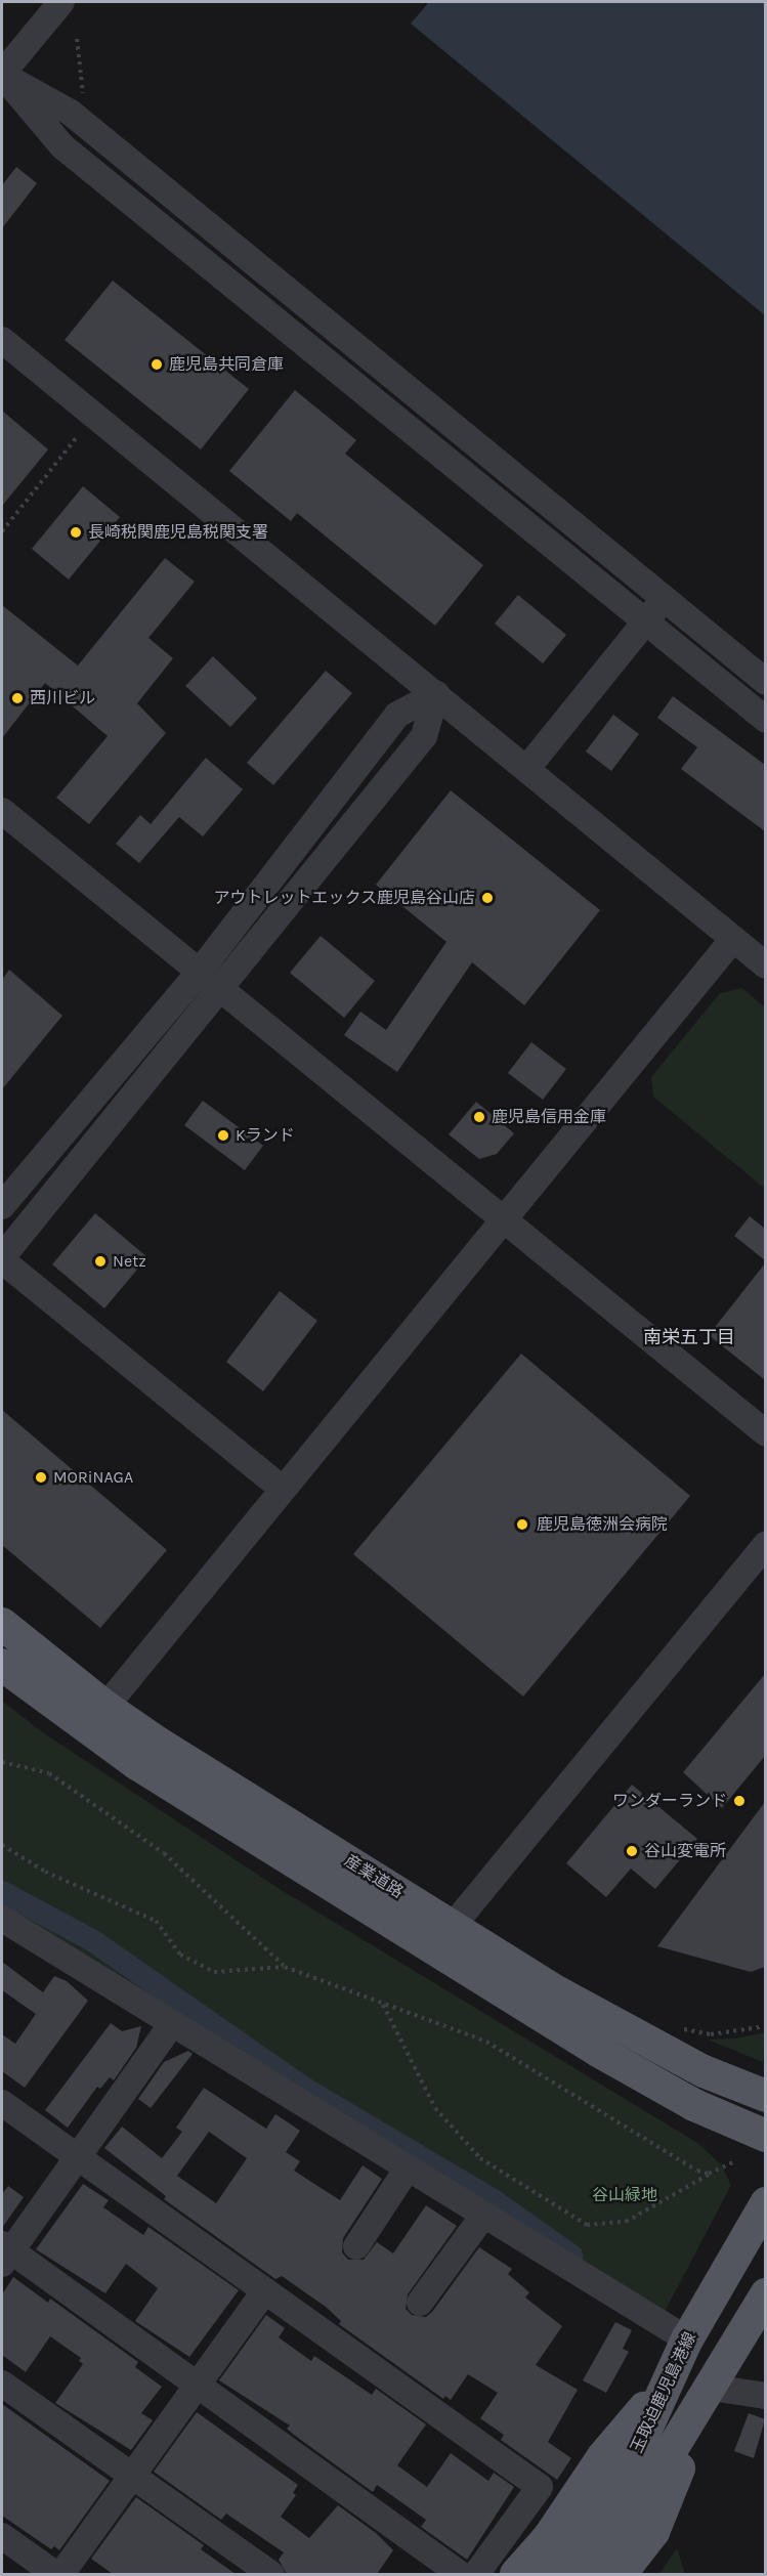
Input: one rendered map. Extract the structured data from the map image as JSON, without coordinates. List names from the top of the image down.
{
  "streets": {
    "main road": ["産業道路", "玉取迫鹿児島港線"]
  },
  "districts": ["南栄五丁目"],
  "parks": ["谷山緑地"],
  "places": [
    "鹿児島共同倉庫",
    "長崎税関鹿児島税関支署",
    "西川ビル",
    "アウトレットエックス鹿児島谷山店",
    "鹿児島信用金庫",
    "Kランド",
    "Netz",
    "MORiNAGA",
    "鹿児島徳洲会病院",
    "ワンダーランド",
    "谷山変電所"
  ]
}
